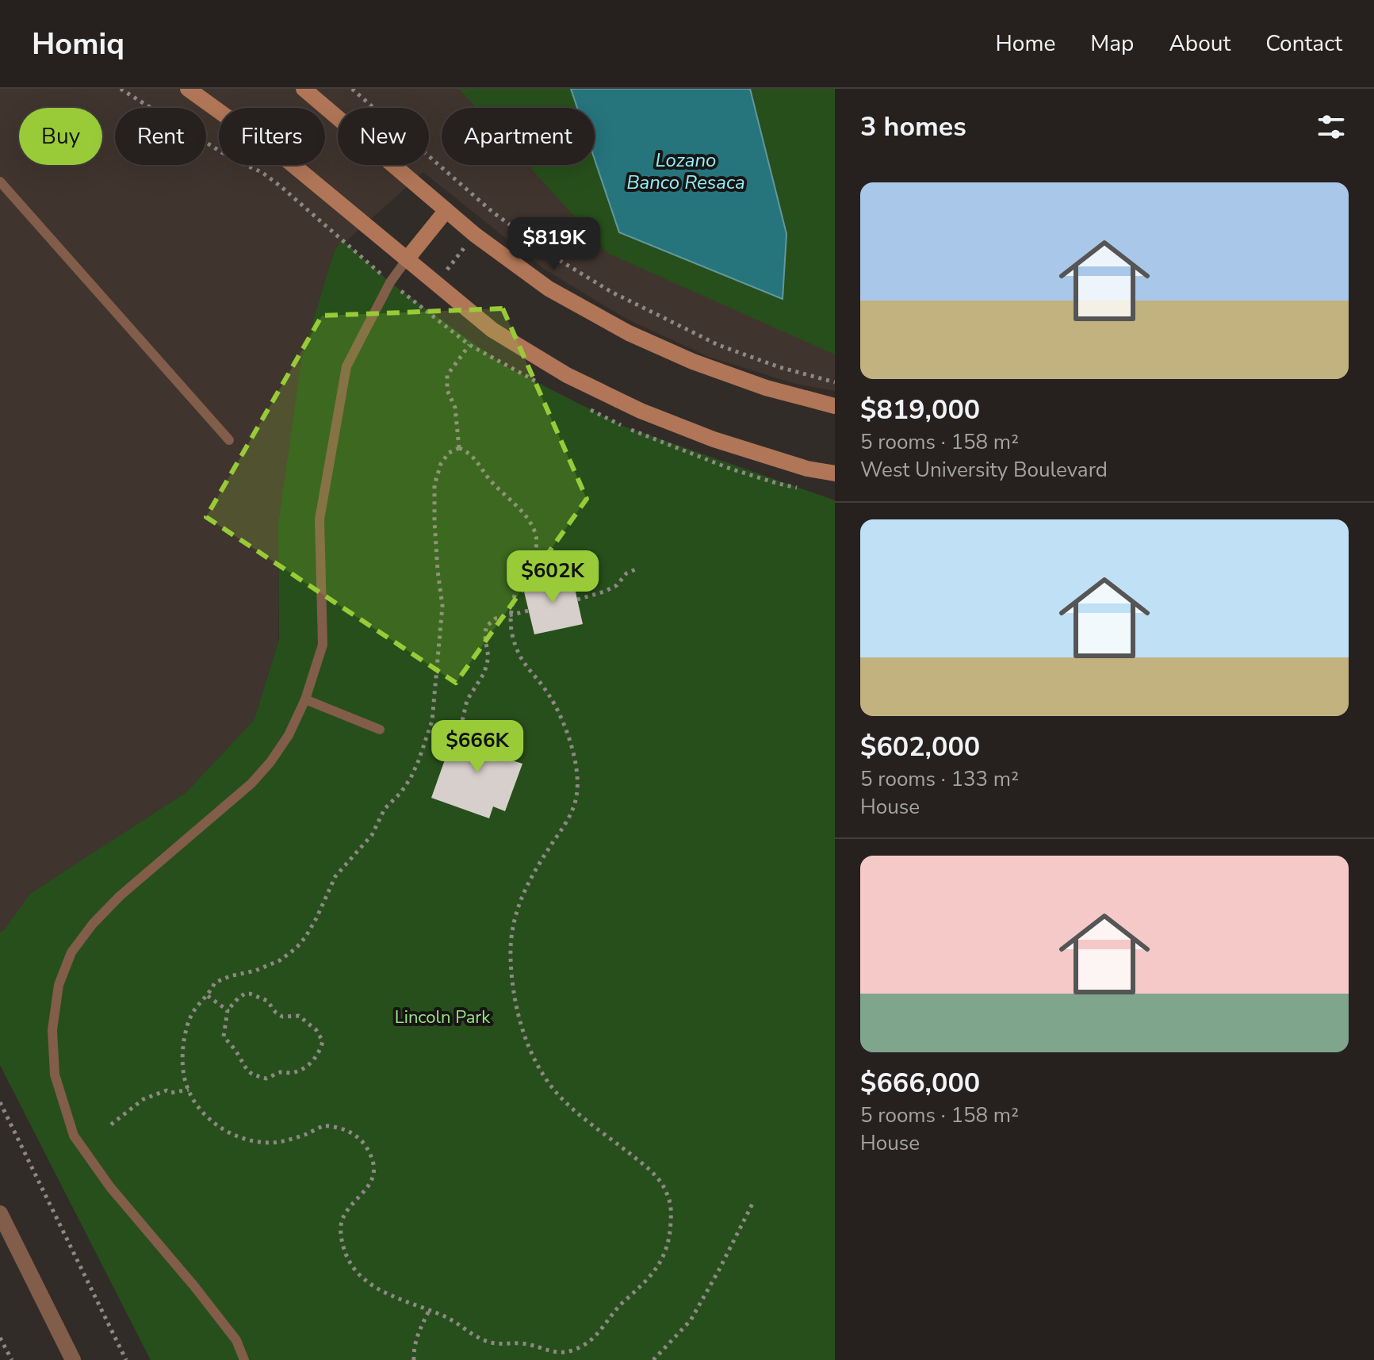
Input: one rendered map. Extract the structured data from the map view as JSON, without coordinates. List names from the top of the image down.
{
  "water": ["Lozano Banco Resaca"],
  "parks": ["Lincoln Park"],
  "page": {
    "header": "Homiq",
    "nav": [
      "Home",
      "Map",
      "About",
      "Contact"
    ],
    "heading": "3 homes",
    "chip": [
      "Buy",
      "Rent",
      "Filters",
      "New",
      "Apartment"
    ],
    "list": [
      {
        "name": "$819,000",
        "note": "5 rooms · 158 m² · West University Boulevard"
      },
      {
        "name": "$602,000",
        "note": "5 rooms · 133 m² · House"
      },
      {
        "name": "$666,000",
        "note": "5 rooms · 158 m² · House"
      }
    ],
    "price": ["$819K", "$602K", "$666K"]
  }
}
